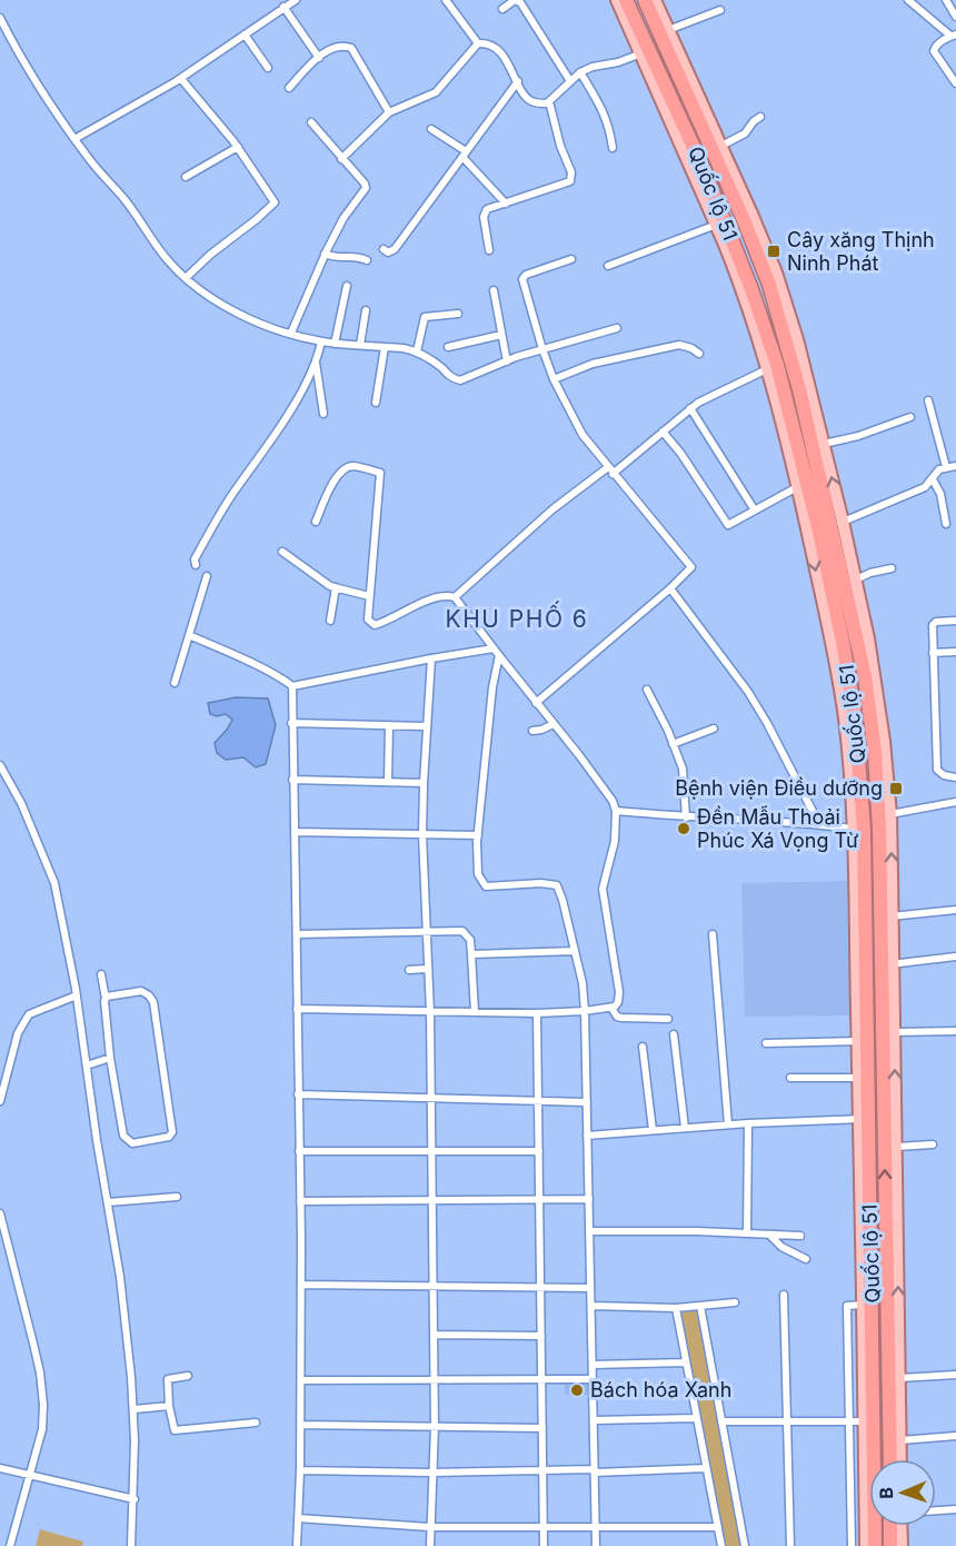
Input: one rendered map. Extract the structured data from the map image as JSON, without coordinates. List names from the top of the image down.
{
  "streets": {
    "highway": ["Quốc lộ 51"]
  },
  "districts": ["KHU PHỐ 6"],
  "places": {
    "transit": ["Cây xăng Thịnh Ninh Phát", "Bệnh viện Điều dưỡng"],
    "other": ["Đền Mẫu Thoải Phúc Xá Vọng Từ", "Bách hóa Xanh"]
  },
  "north": "left"
}
